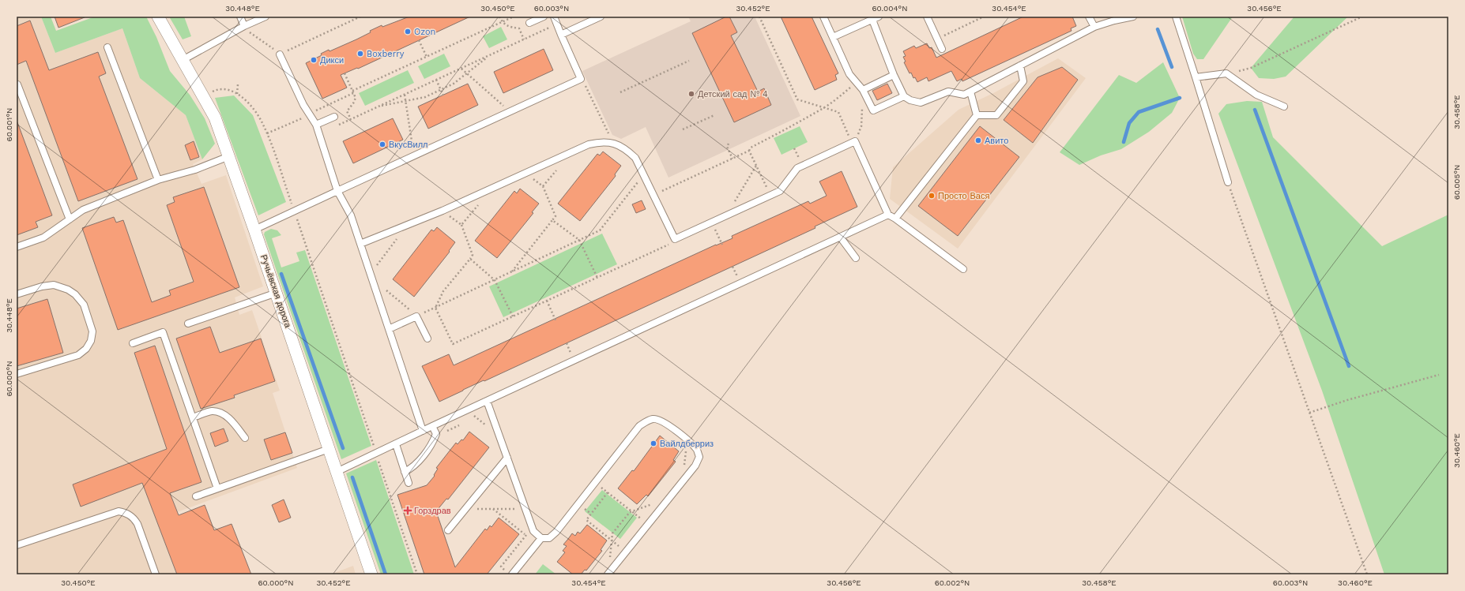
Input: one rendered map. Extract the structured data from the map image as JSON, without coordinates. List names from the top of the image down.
{
  "streets": {
    "street": ["Ручьёвская дорога"]
  },
  "places": {
    "other": [
      "Ozon",
      "Boxberry",
      "Дикси",
      "Детский сад № 4",
      "Авито",
      "ВкусВилл",
      "Просто Вася",
      "Вайлдберриз"
    ],
    "health": ["Горздрав"]
  },
  "coordinates": [
    "30.448°E",
    "30.450°E",
    "60.003°N",
    "30.452°E",
    "60.004°N",
    "30.454°E",
    "30.456°E",
    "30.458°E",
    "60.001°N",
    "60.005°N",
    "60.000°N",
    "30.460°E",
    "60.002°N"
  ]
}
